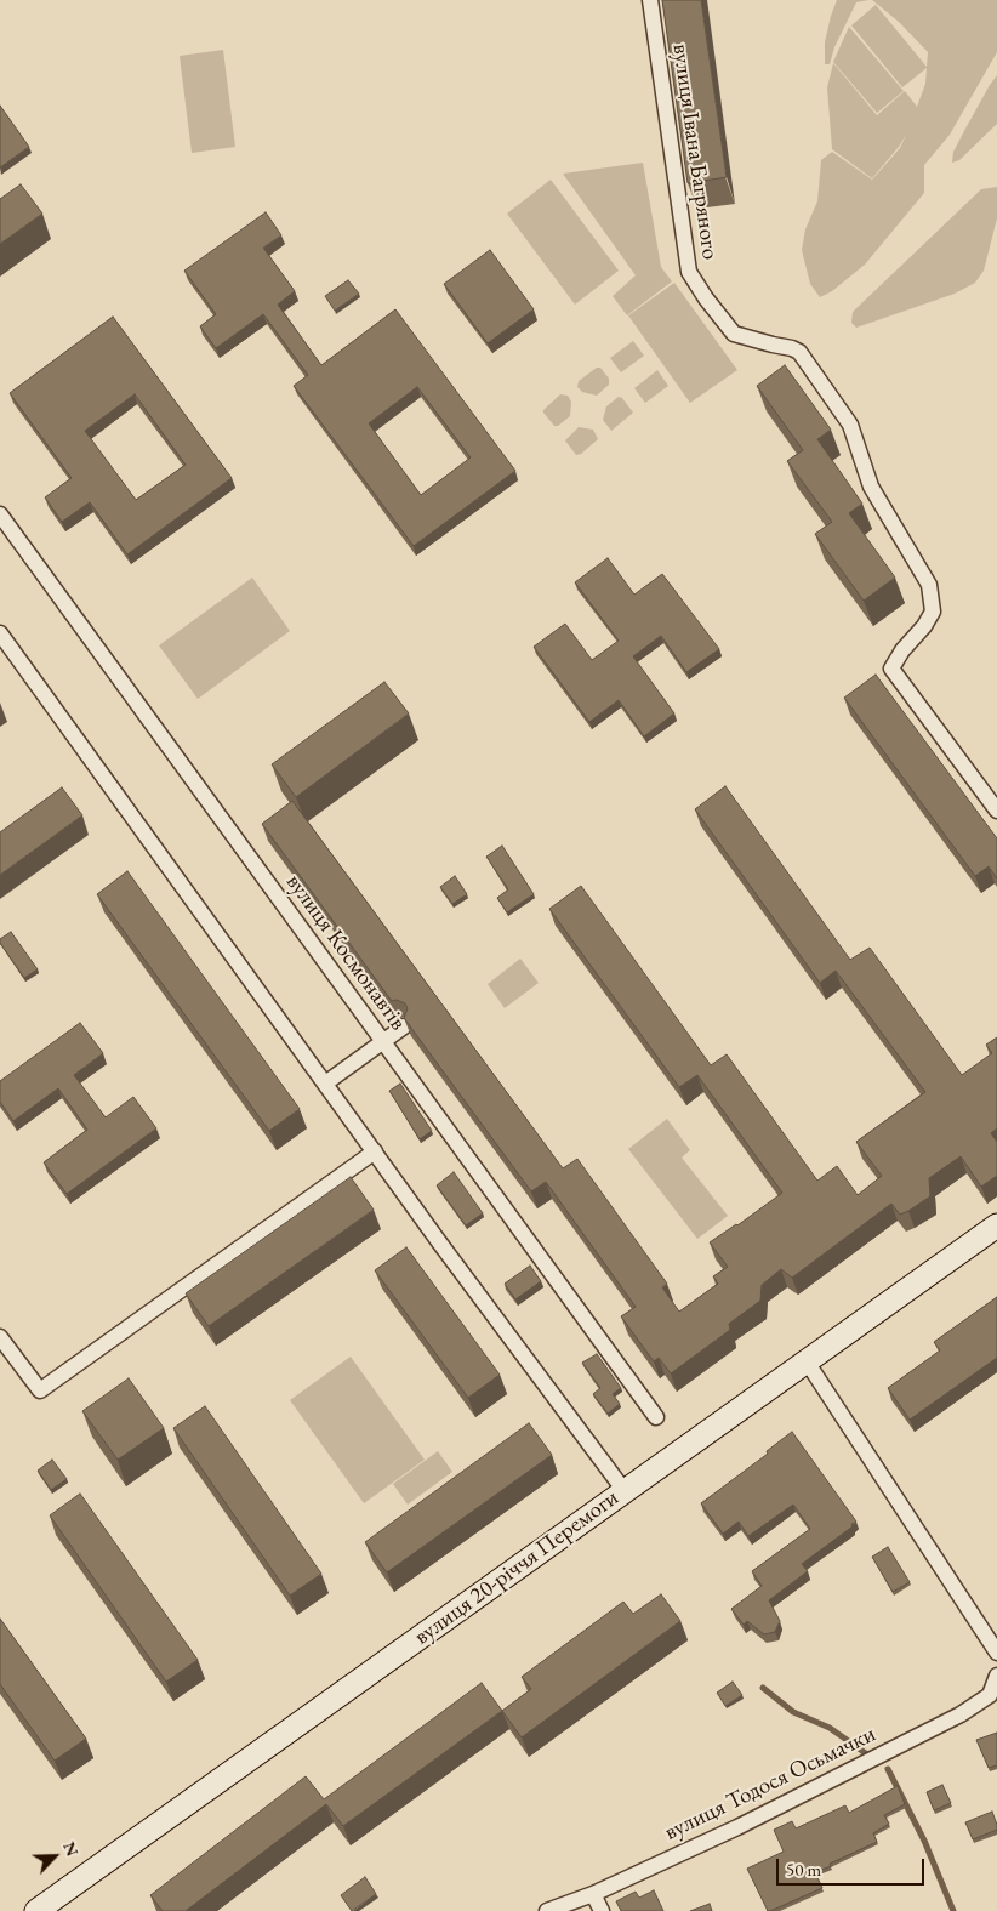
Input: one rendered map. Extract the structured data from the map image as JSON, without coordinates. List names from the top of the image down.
{
  "streets": {
    "street": [
      "вулиця Івана Багряного",
      "вулиця Космонавтів",
      "вулиця 20-річчя Перемоги",
      "вулиця Тодося Осьмачки"
    ]
  },
  "scale_bar": "50 m",
  "north": "top right"
}
